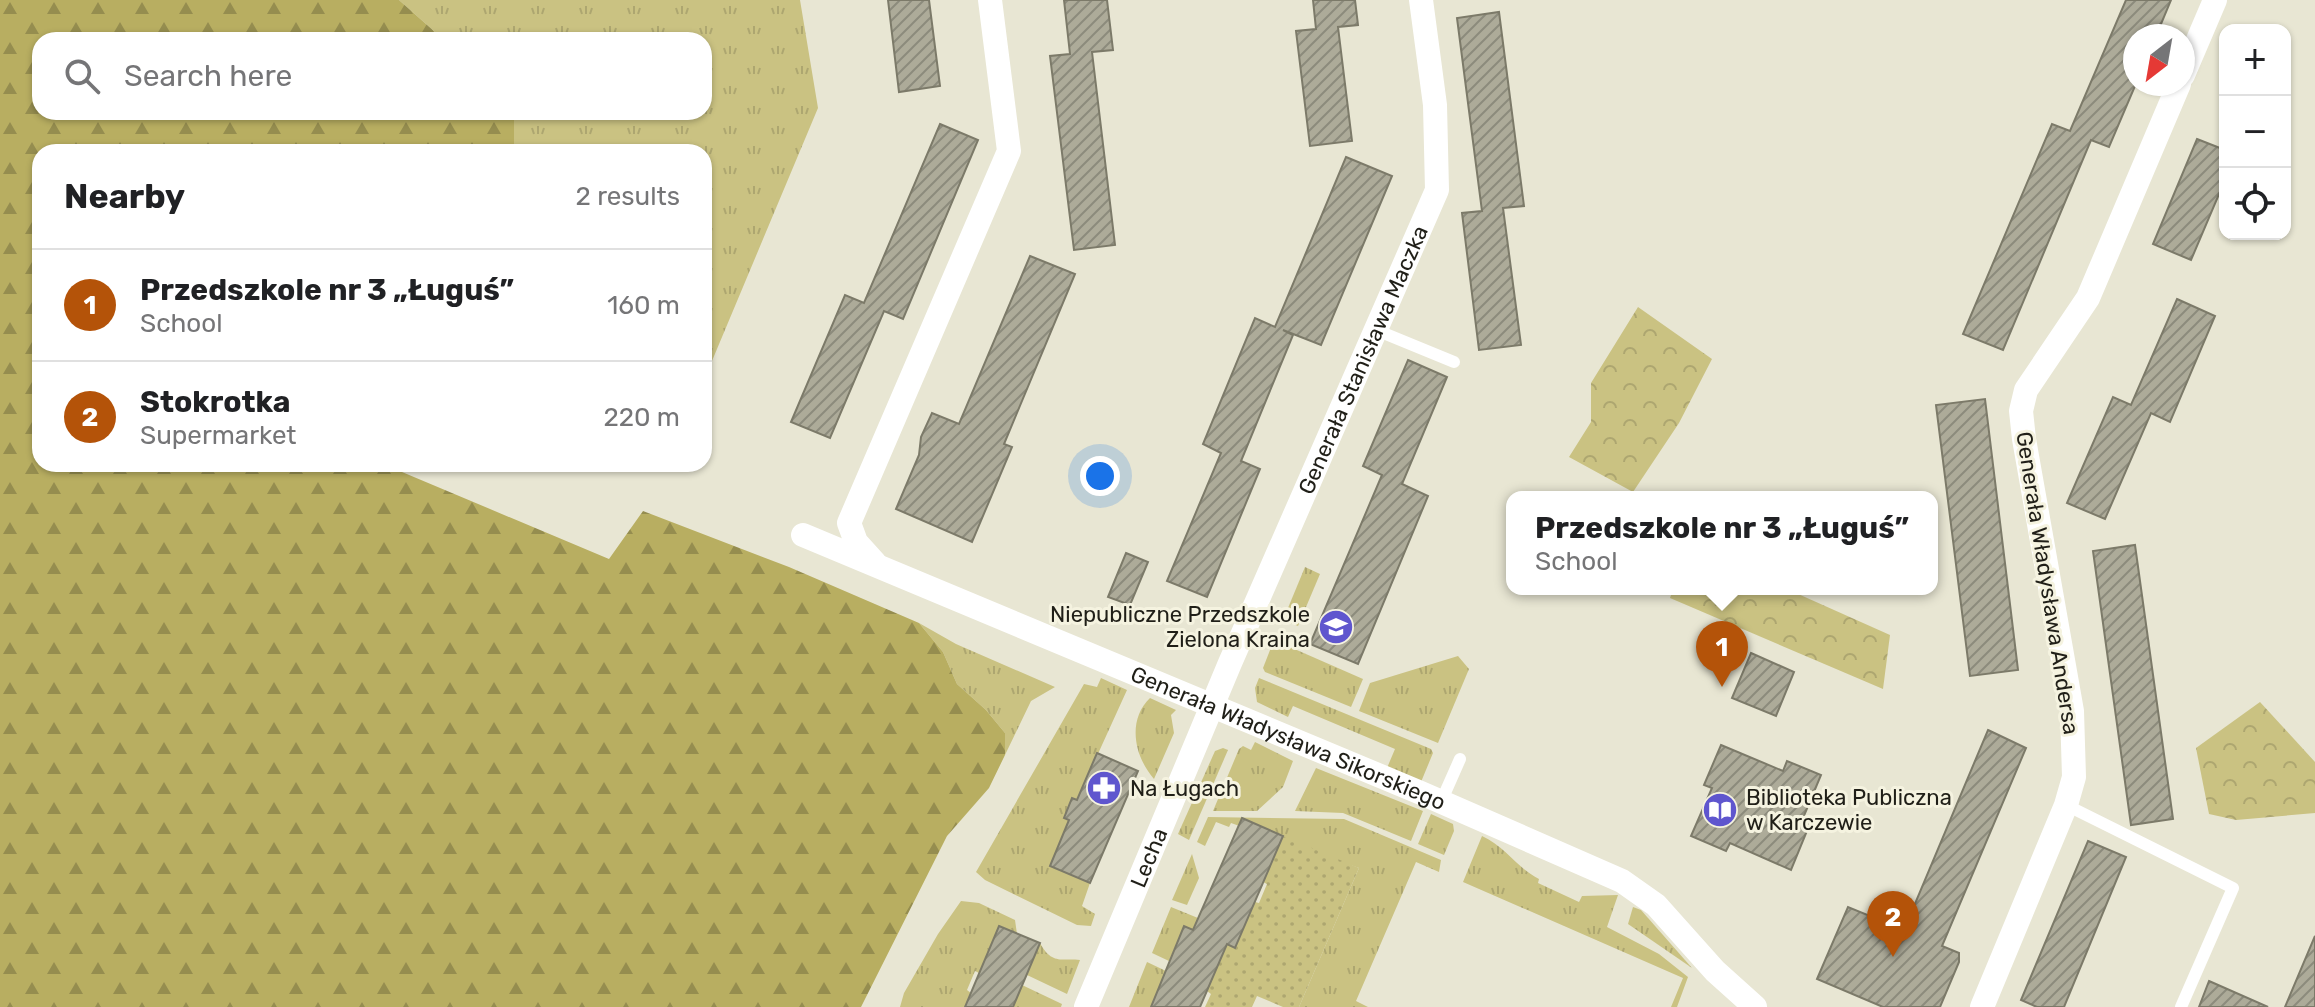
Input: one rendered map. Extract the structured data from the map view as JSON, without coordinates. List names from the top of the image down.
{
  "streets": {
    "street": [
      "Generała Stanisława Maczka",
      "Generała Władysława Andersa",
      "Generała Władysława Sikorskiego",
      "Lecha"
    ]
  },
  "crossings": [
    ["Generała Stanisława Maczka", "Generała Władysława Sikorskiego"],
    ["Generała Stanisława Maczka", "Lecha"],
    ["Generała Władysława Sikorskiego", "Lecha"]
  ],
  "places": {
    "school or university": ["Niepubliczne Przedszkole Zielona Kraina"],
    "pharmacy": ["Na Ługach"],
    "library": ["Biblioteka Publiczna w Karczewie"]
  },
  "north": "bottom left",
  "page": {
    "map_buttons": ["+", "−"],
    "search": "Search here",
    "heading": ["Nearby", "2 results"],
    "list": [
      {
        "mark": "1",
        "name": "Przedszkole nr 3 „Ługuś”",
        "note": "School",
        "value": "160 m"
      },
      {
        "mark": "2",
        "name": "Stokrotka",
        "note": "Supermarket",
        "value": "220 m"
      }
    ],
    "popup": ["Przedszkole nr 3 „Ługuś”", "School"],
    "pins": ["1", "2"]
  }
}
